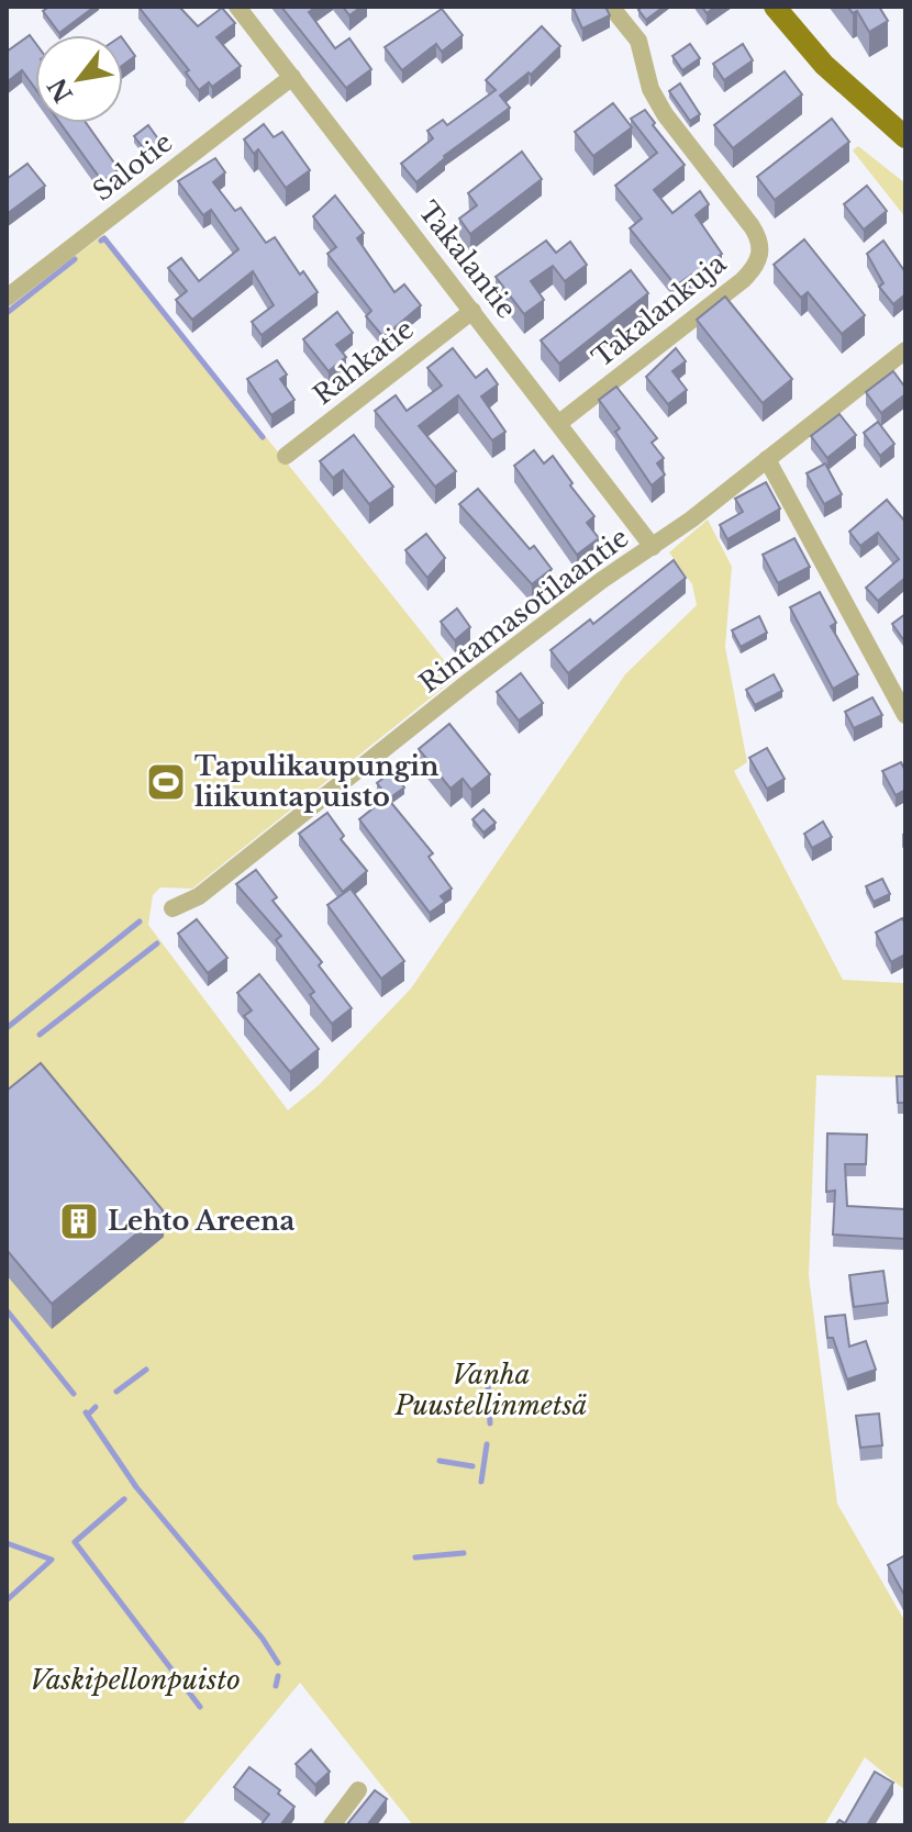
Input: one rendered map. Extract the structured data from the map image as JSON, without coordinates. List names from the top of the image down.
{
  "streets": {
    "street": [
      "Salotie",
      "Takalantie",
      "Takalankuja",
      "Rahkatie",
      "Rintamasotilaantie"
    ]
  },
  "crossings": [
    ["Salotie", "Takalantie"],
    ["Takalantie", "Takalankuja"],
    ["Takalantie", "Rahkatie"],
    ["Takalantie", "Rintamasotilaantie"]
  ],
  "parks": ["Vanha Puustellinmetsä", "Vaskipellonpuisto"],
  "places": {
    "sports": ["Tapulikaupungin liikuntapuisto"],
    "building": ["Lehto Areena"]
  },
  "north": "bottom left"
}
